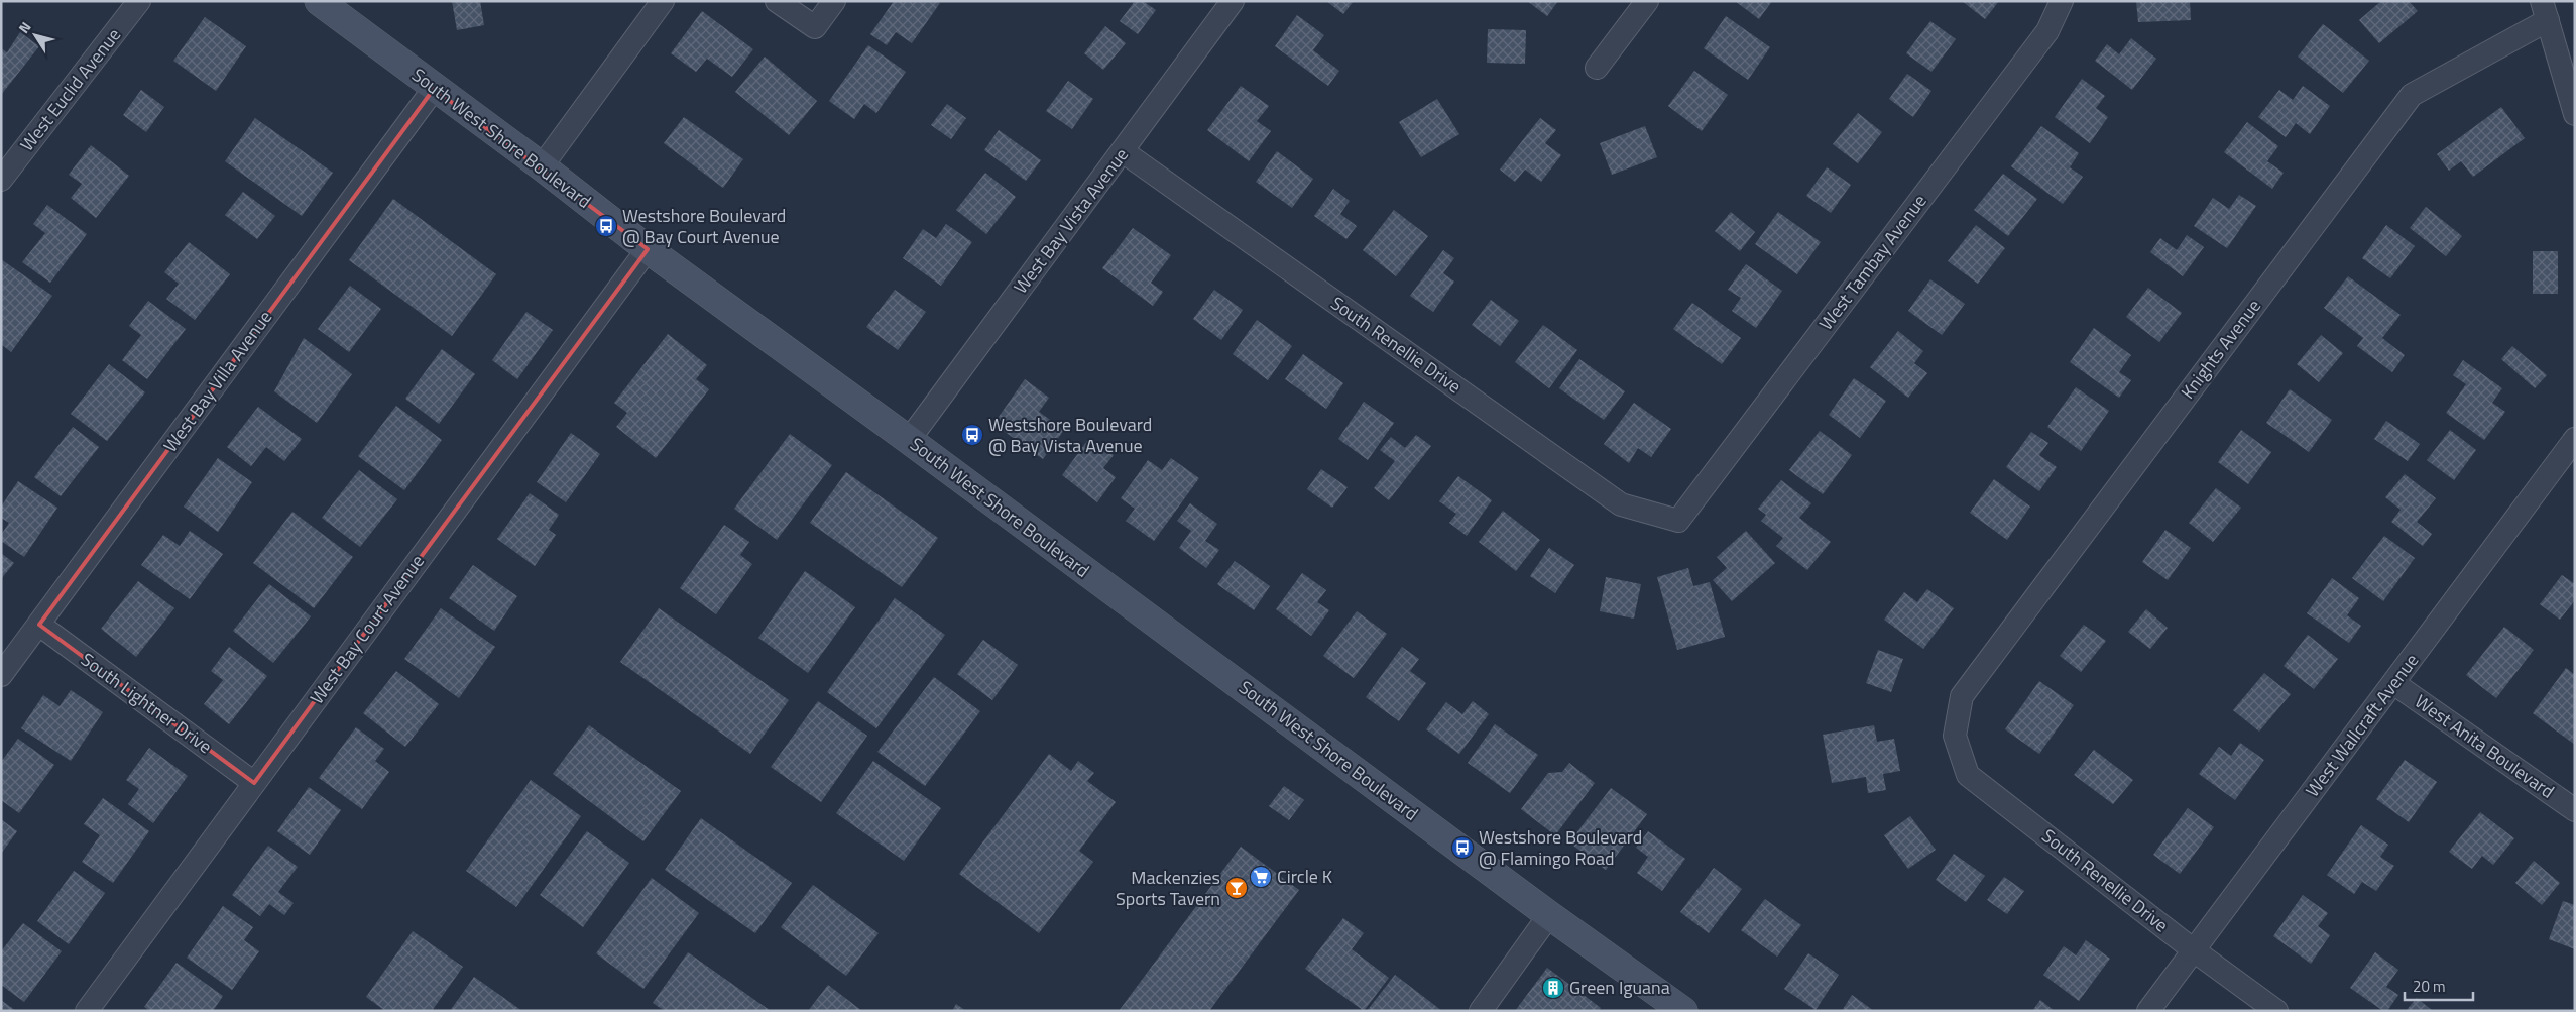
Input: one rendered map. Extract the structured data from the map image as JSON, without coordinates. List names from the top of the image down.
{
  "streets": {
    "street": [
      "West Euclid Avenue",
      "South West Shore Boulevard",
      "West Bay Vista Avenue",
      "West Tambay Avenue",
      "South Renellie Drive",
      "Knights Avenue",
      "West Bay Villa Avenue",
      "West Bay Court Avenue",
      "South Lightner Drive",
      "West Wallcraft Avenue",
      "West Anita Boulevard"
    ]
  },
  "crossings": [
    ["South West Shore Boulevard", "West Bay Vista Avenue"],
    ["South West Shore Boulevard", "West Bay Villa Avenue"],
    ["South West Shore Boulevard", "West Bay Court Avenue"],
    ["West Bay Vista Avenue", "South Renellie Drive"],
    ["West Tambay Avenue", "South Renellie Drive"],
    ["South Renellie Drive", "Knights Avenue"],
    ["South Renellie Drive", "West Wallcraft Avenue"],
    ["West Bay Villa Avenue", "South Lightner Drive"],
    ["West Bay Court Avenue", "South Lightner Drive"],
    ["West Wallcraft Avenue", "West Anita Boulevard"]
  ],
  "places": {
    "bus stop": ["Westshore Boulevard @ Bay Court Avenue", "Westshore Boulevard @ Bay Vista Avenue", "Westshore Boulevard @ Flamingo Road"],
    "supermarket": ["Circle K"],
    "bar": ["Mackenzies Sports Tavern"],
    "building": ["Green Iguana"]
  },
  "scale_bar": "20 m",
  "north": "top left"
}
